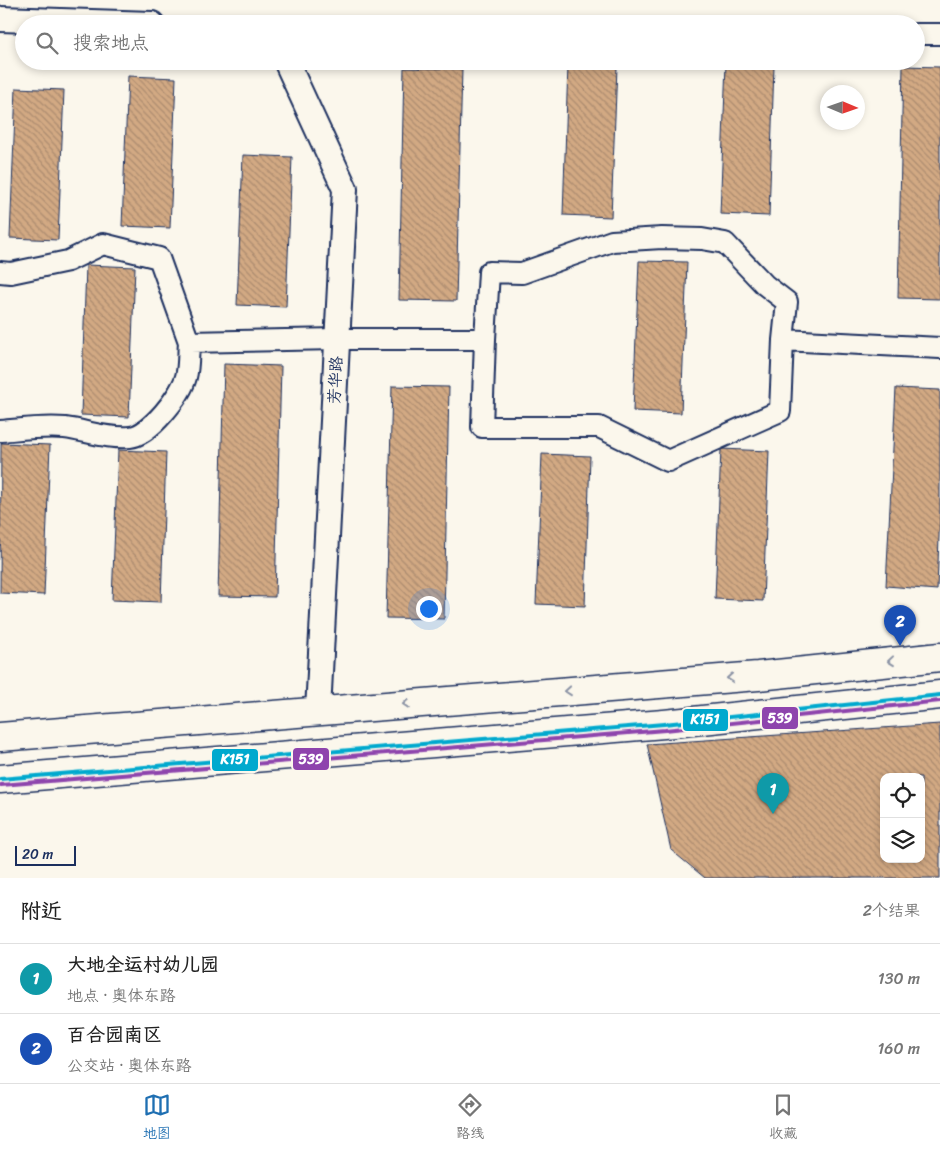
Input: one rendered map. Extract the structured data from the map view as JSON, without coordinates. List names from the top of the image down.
{
  "streets": {
    "street": ["芳华路"]
  },
  "lines": ["transit line K151", "transit line 539"],
  "scale_bar": "20 m",
  "north": "right",
  "page": {
    "search": "搜索地点",
    "pins": ["2", "1"],
    "scale": "20 m",
    "heading": ["附近", "2个结果"],
    "list": [
      {
        "mark": "1",
        "name": "大地全运村幼儿园",
        "note": "地点 · 奥体东路",
        "value": "130 m"
      },
      {
        "mark": "2",
        "name": "百合园南区",
        "note": "公交站 · 奥体东路",
        "value": "160 m"
      }
    ],
    "nav": ["地图", "路线", "收藏"]
  }
}
